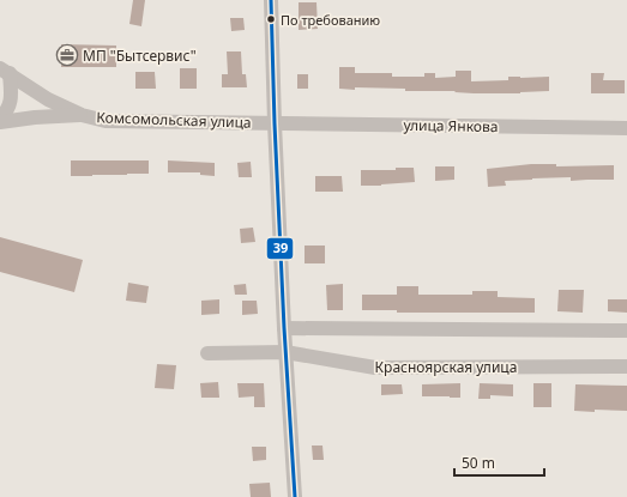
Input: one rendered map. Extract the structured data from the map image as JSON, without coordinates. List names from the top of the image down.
{
  "streets": {
    "street": ["Комсомольская улица", "улица Янкова", "Красноярская улица"]
  },
  "crossings": [
    ["Комсомольская улица", "улица Янкова"]
  ],
  "places": {
    "other": ["По требованию"],
    "office": ["МП \"Бытсервис\""]
  },
  "lines": ["transit line 39"],
  "scale_bar": "50 m"
}
